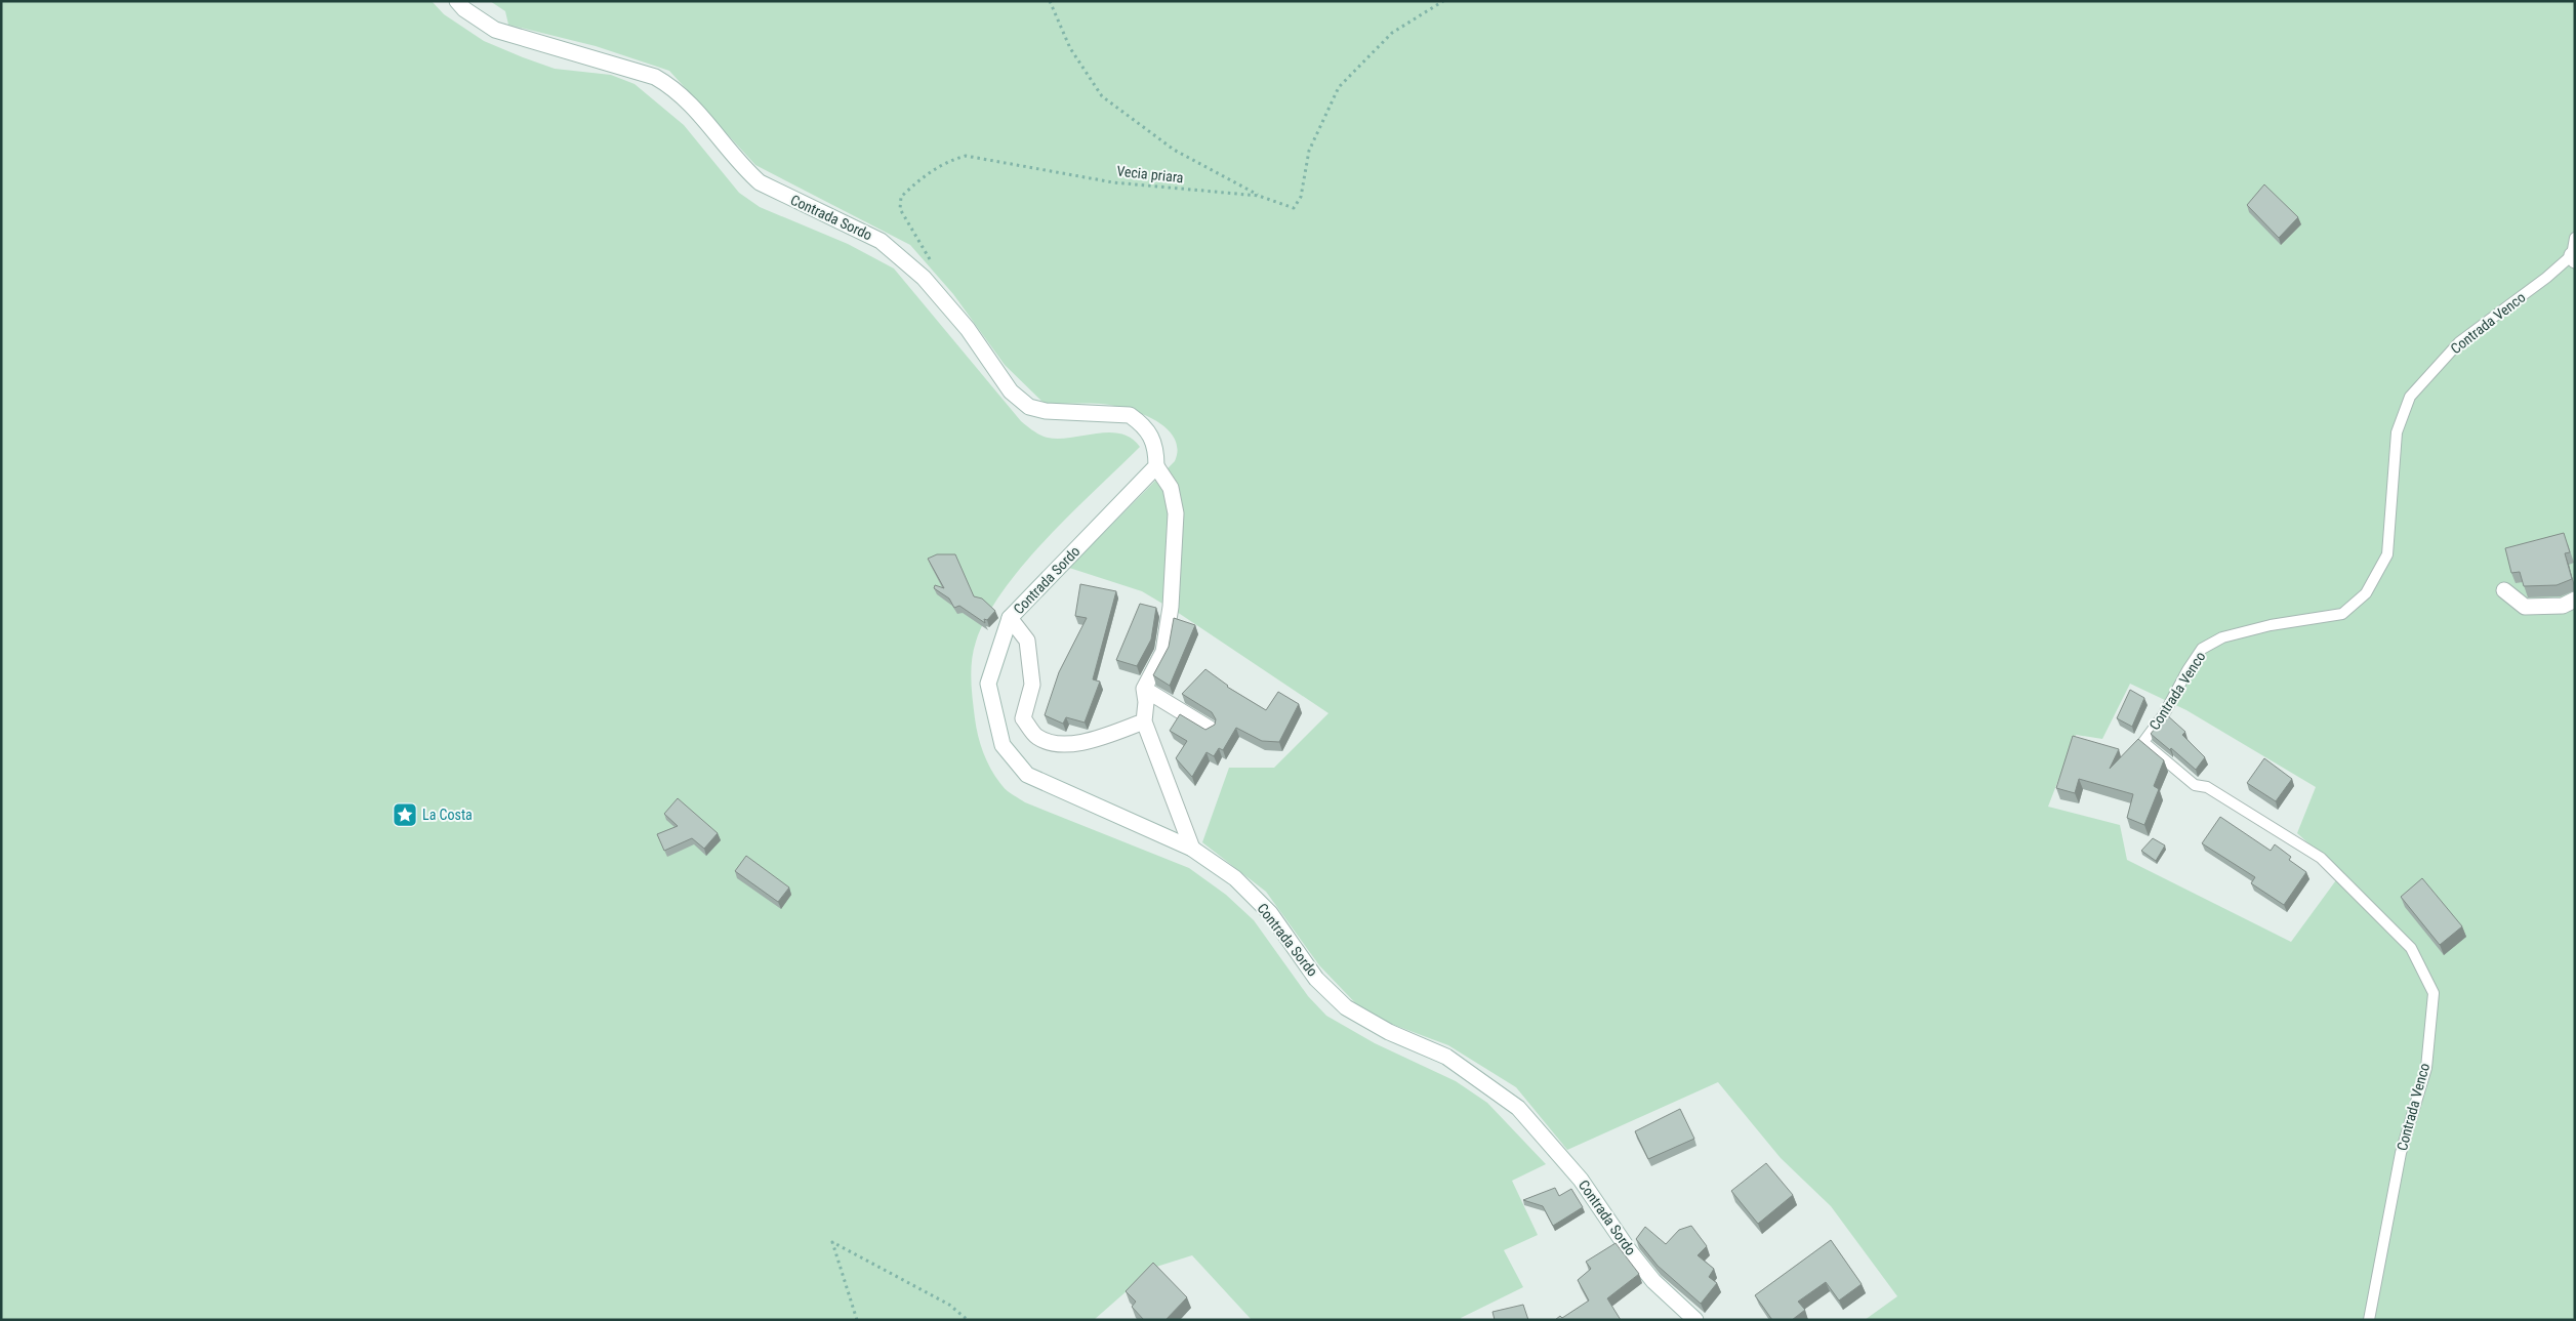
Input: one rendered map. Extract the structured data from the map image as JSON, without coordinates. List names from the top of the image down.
{
  "streets": {
    "street": ["Contrada Sordo"],
    "lane": ["Contrada Venco"],
    "path": ["Vecia priara"]
  },
  "places": {
    "place": ["La Costa"]
  }
}
